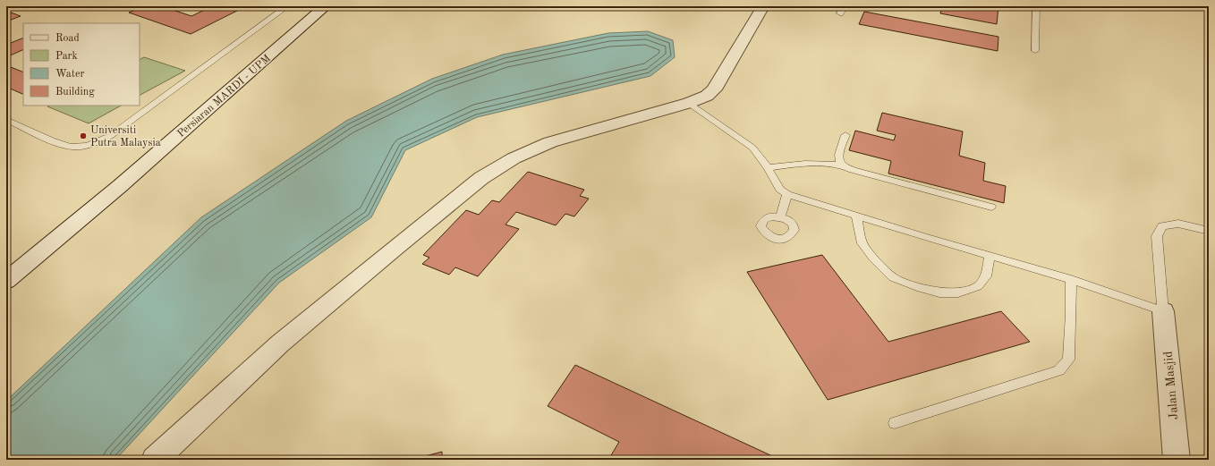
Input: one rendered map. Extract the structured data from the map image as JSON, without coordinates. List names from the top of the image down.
{
  "streets": {
    "street": ["Persiaran MARDI - UPM", "Jalan Masjid"]
  },
  "places": ["Universiti Putra Malaysia"],
  "legend": [
    "Road",
    "Park",
    "Water",
    "Building"
  ]
}
